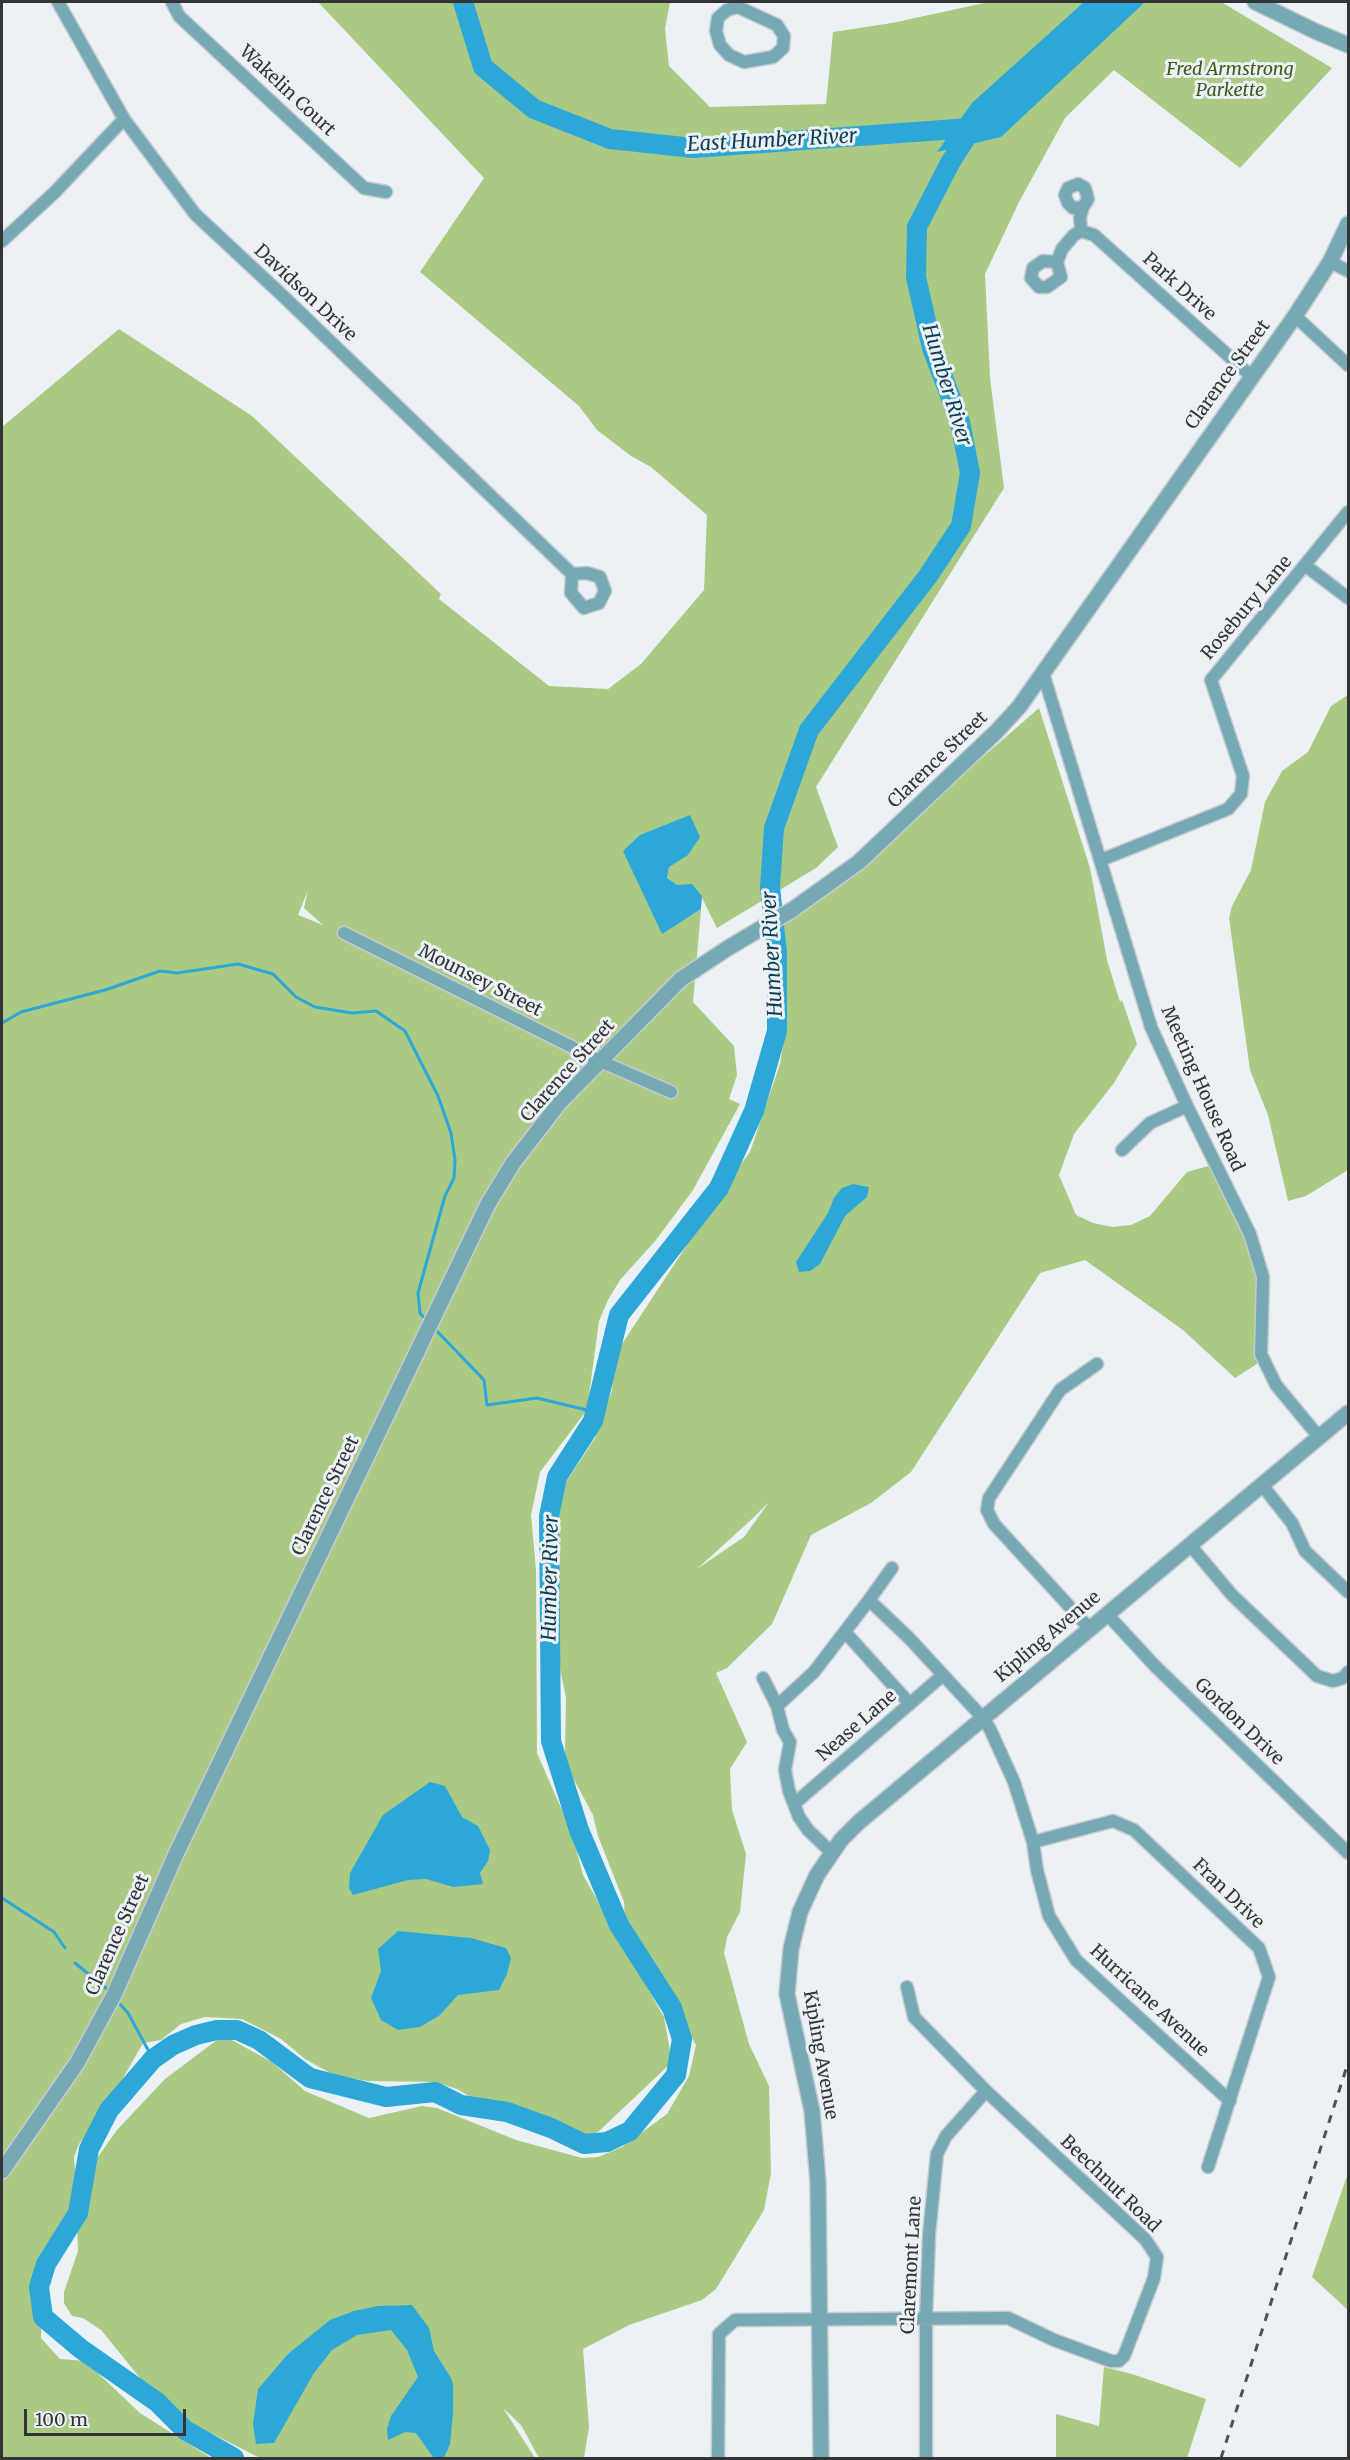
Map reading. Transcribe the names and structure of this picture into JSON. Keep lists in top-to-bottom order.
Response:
{
  "streets": {
    "street": [
      "Wakelin Court",
      "Park Drive",
      "Davidson Drive",
      "Clarence Street",
      "Rosebury Lane",
      "Mounsey Street",
      "Meeting House Road",
      "Kipling Avenue",
      "Gordon Drive",
      "Nease Lane",
      "Fran Drive",
      "Hurricane Avenue",
      "Beechnut Road",
      "Claremont Lane"
    ]
  },
  "crossings": [
    ["Park Drive", "Clarence Street"],
    ["Clarence Street", "Mounsey Street"],
    ["Clarence Street", "Meeting House Road"],
    ["Rosebury Lane", "Meeting House Road"],
    ["Meeting House Road", "Kipling Avenue"],
    ["Kipling Avenue", "Gordon Drive"],
    ["Kipling Avenue", "Hurricane Avenue"],
    ["Kipling Avenue", "Beechnut Road"],
    ["Nease Lane", "Hurricane Avenue"],
    ["Fran Drive", "Hurricane Avenue"],
    ["Beechnut Road", "Claremont Lane"]
  ],
  "water": ["East Humber River", "Humber River"],
  "parks": ["Fred Armstrong Parkette"],
  "scale_bar": "100 m"
}
